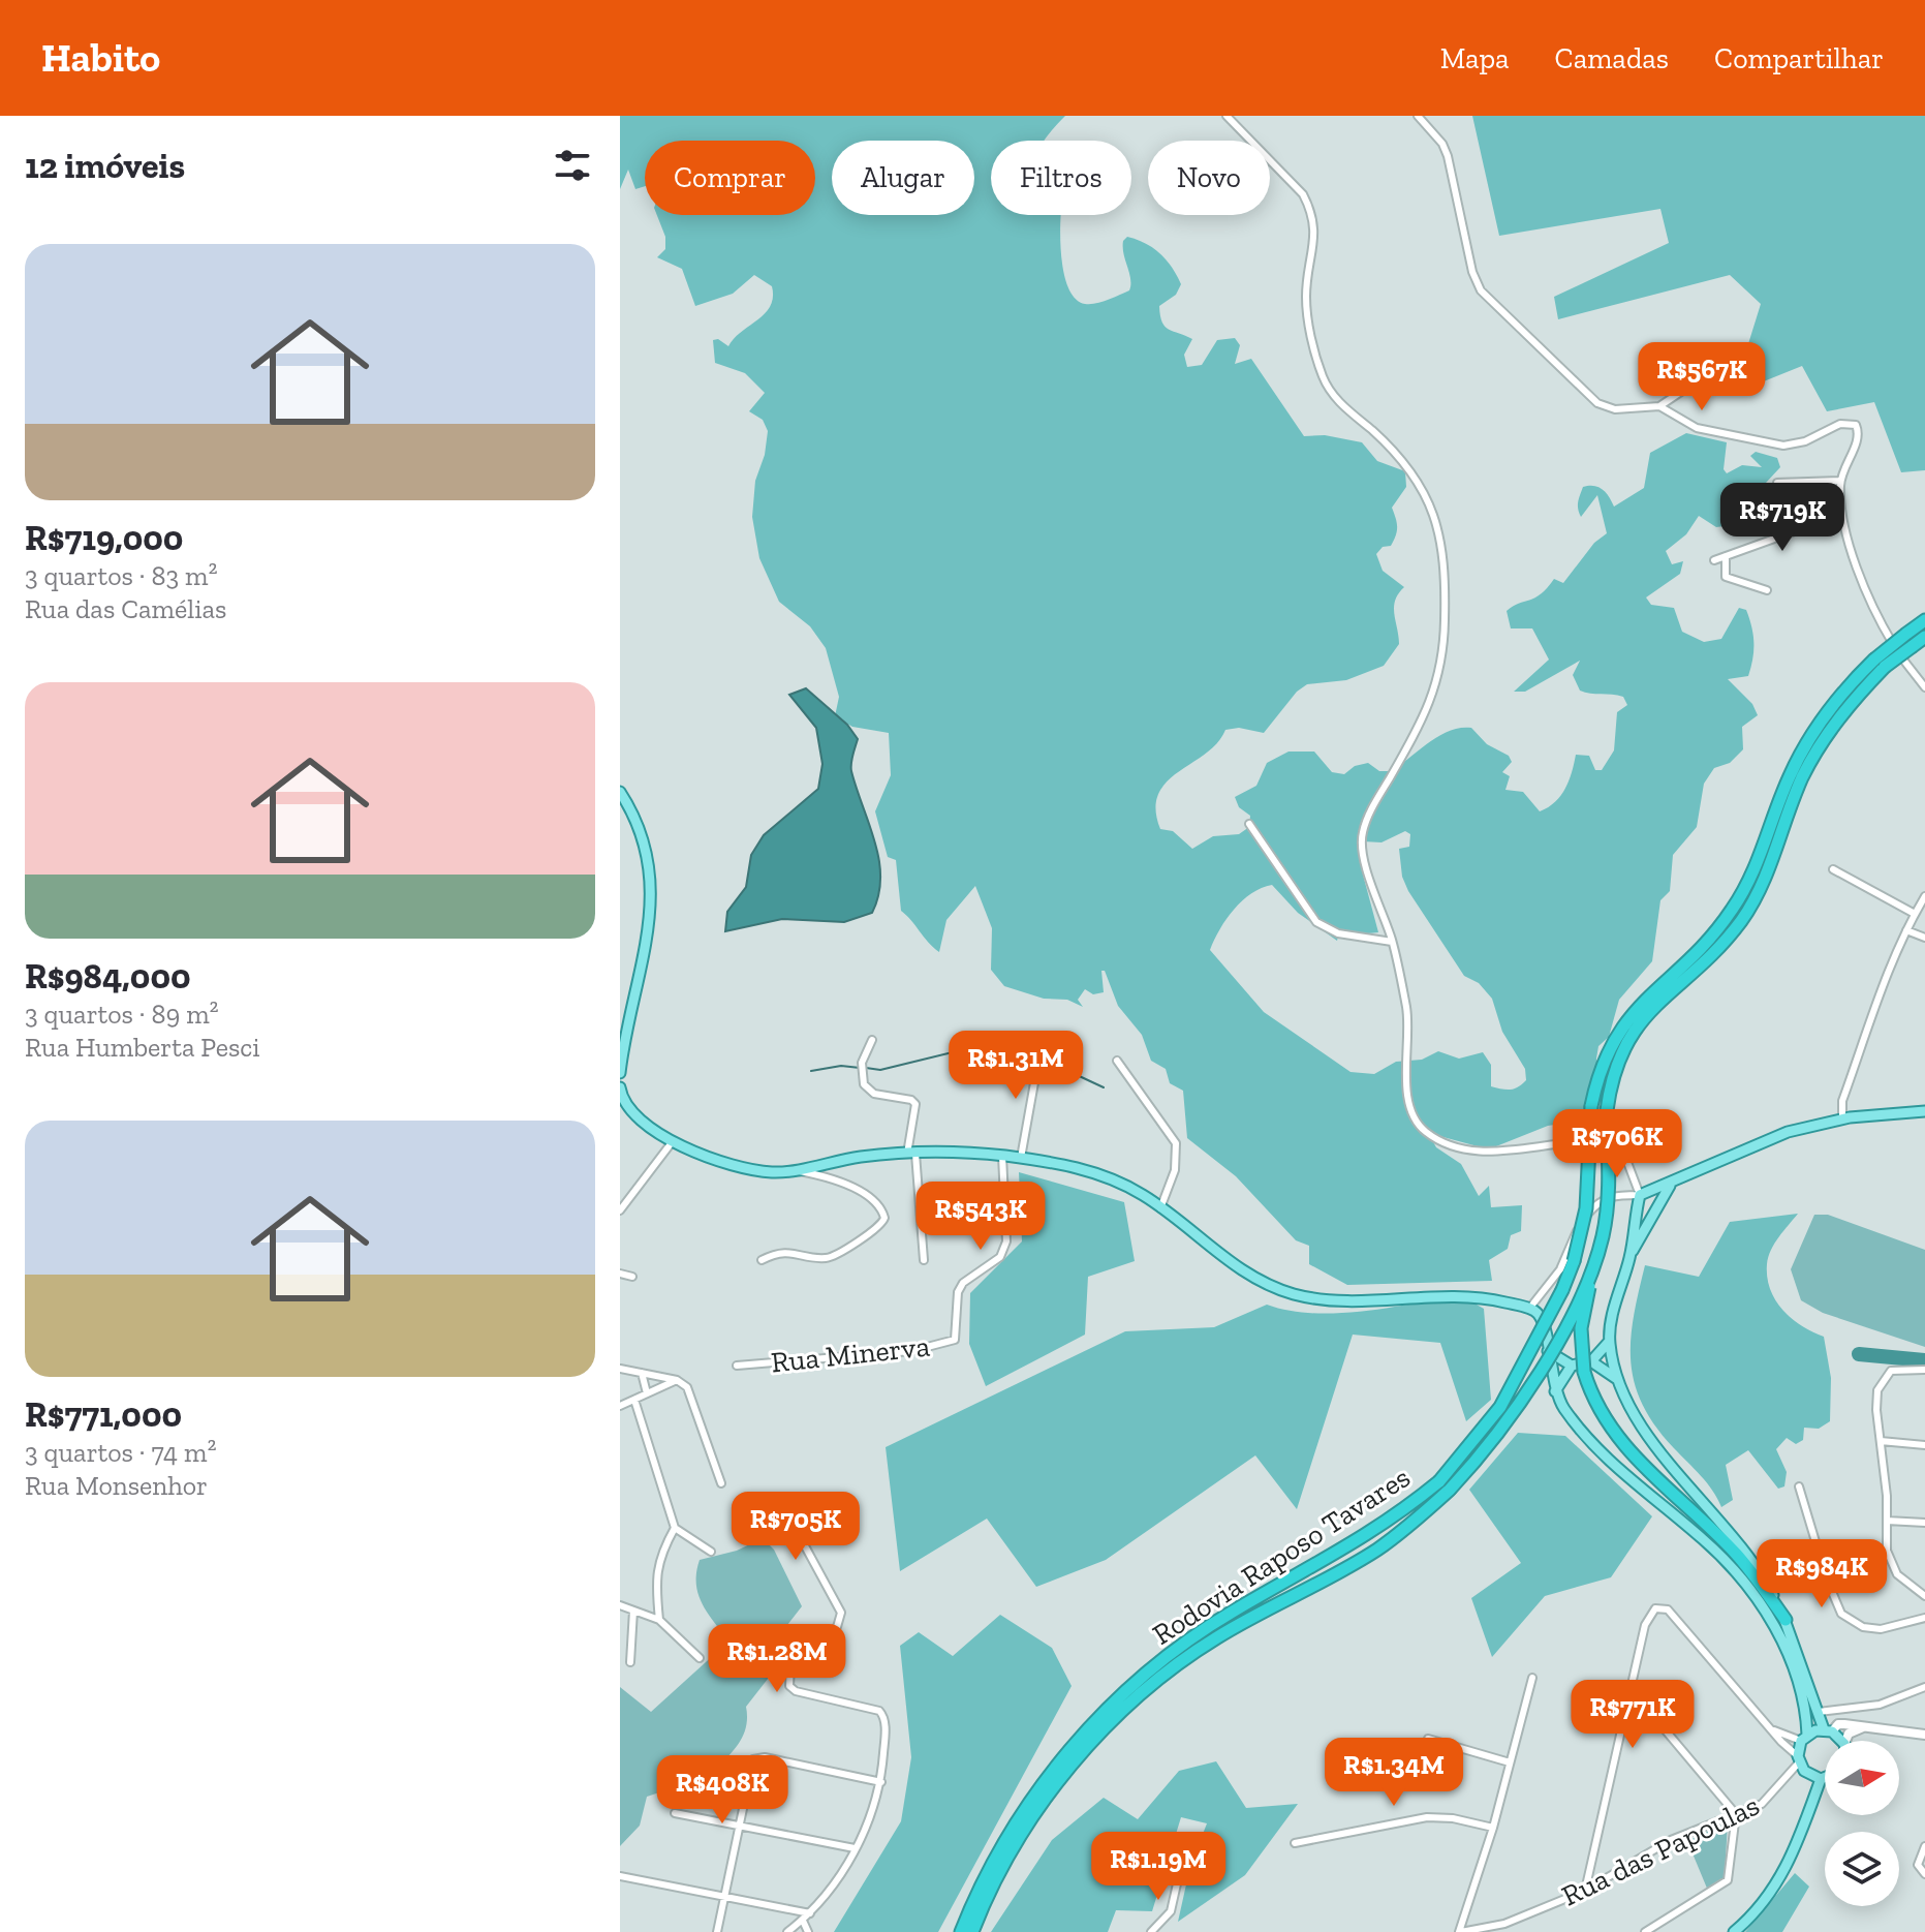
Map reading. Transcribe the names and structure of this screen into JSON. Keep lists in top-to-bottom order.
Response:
{
  "streets": {
    "highway": ["Rodovia Raposo Tavares"],
    "street": ["Rua Minerva", "Rua das Papoulas"]
  },
  "north": "right",
  "page": {
    "header": "Habito",
    "nav": ["Mapa", "Camadas", "Compartilhar"],
    "heading": "12 imóveis",
    "chip": [
      "Comprar",
      "Alugar",
      "Filtros",
      "Novo"
    ],
    "list": [
      {
        "name": "R$719,000",
        "note": "3 quartos · 83 m² · Rua das Camélias"
      },
      {
        "name": "R$984,000",
        "note": "3 quartos · 89 m² · Rua Humberta Pesci"
      },
      {
        "name": "R$771,000",
        "note": "3 quartos · 74 m² · Rua Monsenhor"
      }
    ],
    "price": [
      "R$567K",
      "R$719K",
      "R$1.31M",
      "R$706K",
      "R$543K",
      "R$705K",
      "R$984K",
      "R$1.28M",
      "R$771K",
      "R$1.34M",
      "R$408K",
      "R$1.19M"
    ]
  }
}
